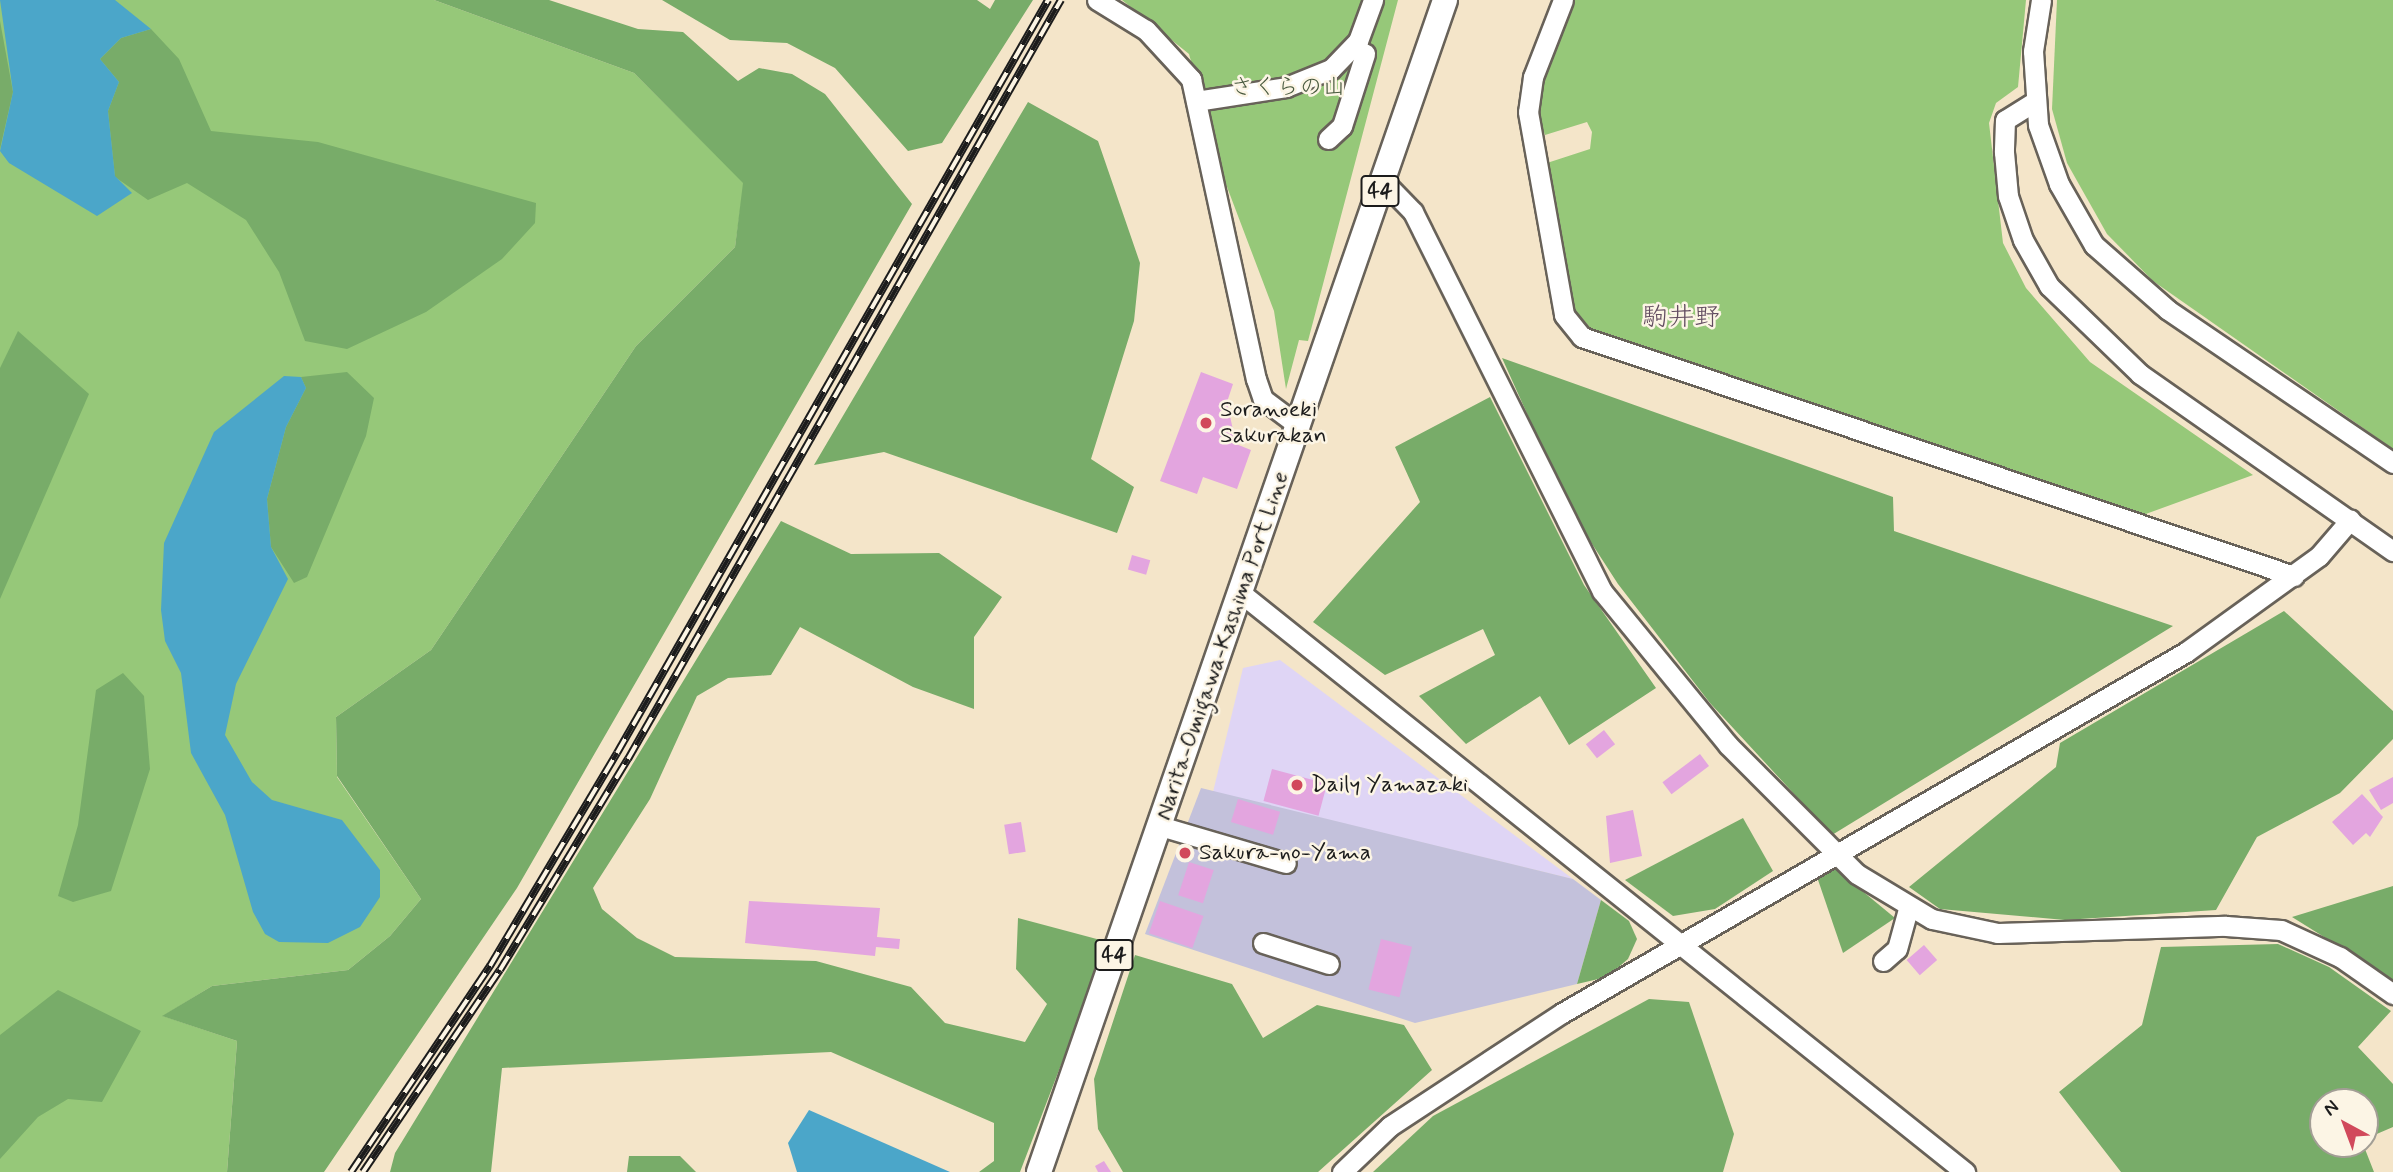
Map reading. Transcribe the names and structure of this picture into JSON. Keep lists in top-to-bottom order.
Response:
{
  "streets": {
    "main road": ["44", "Narita-Omigawa-Kashima Port Line"]
  },
  "districts": ["駒井野"],
  "parks": ["さくらの山"],
  "places": ["Soranoeki Sakurakan", "Daily Yamazaki", "Sakura-no-Yama"],
  "north": "top left"
}
